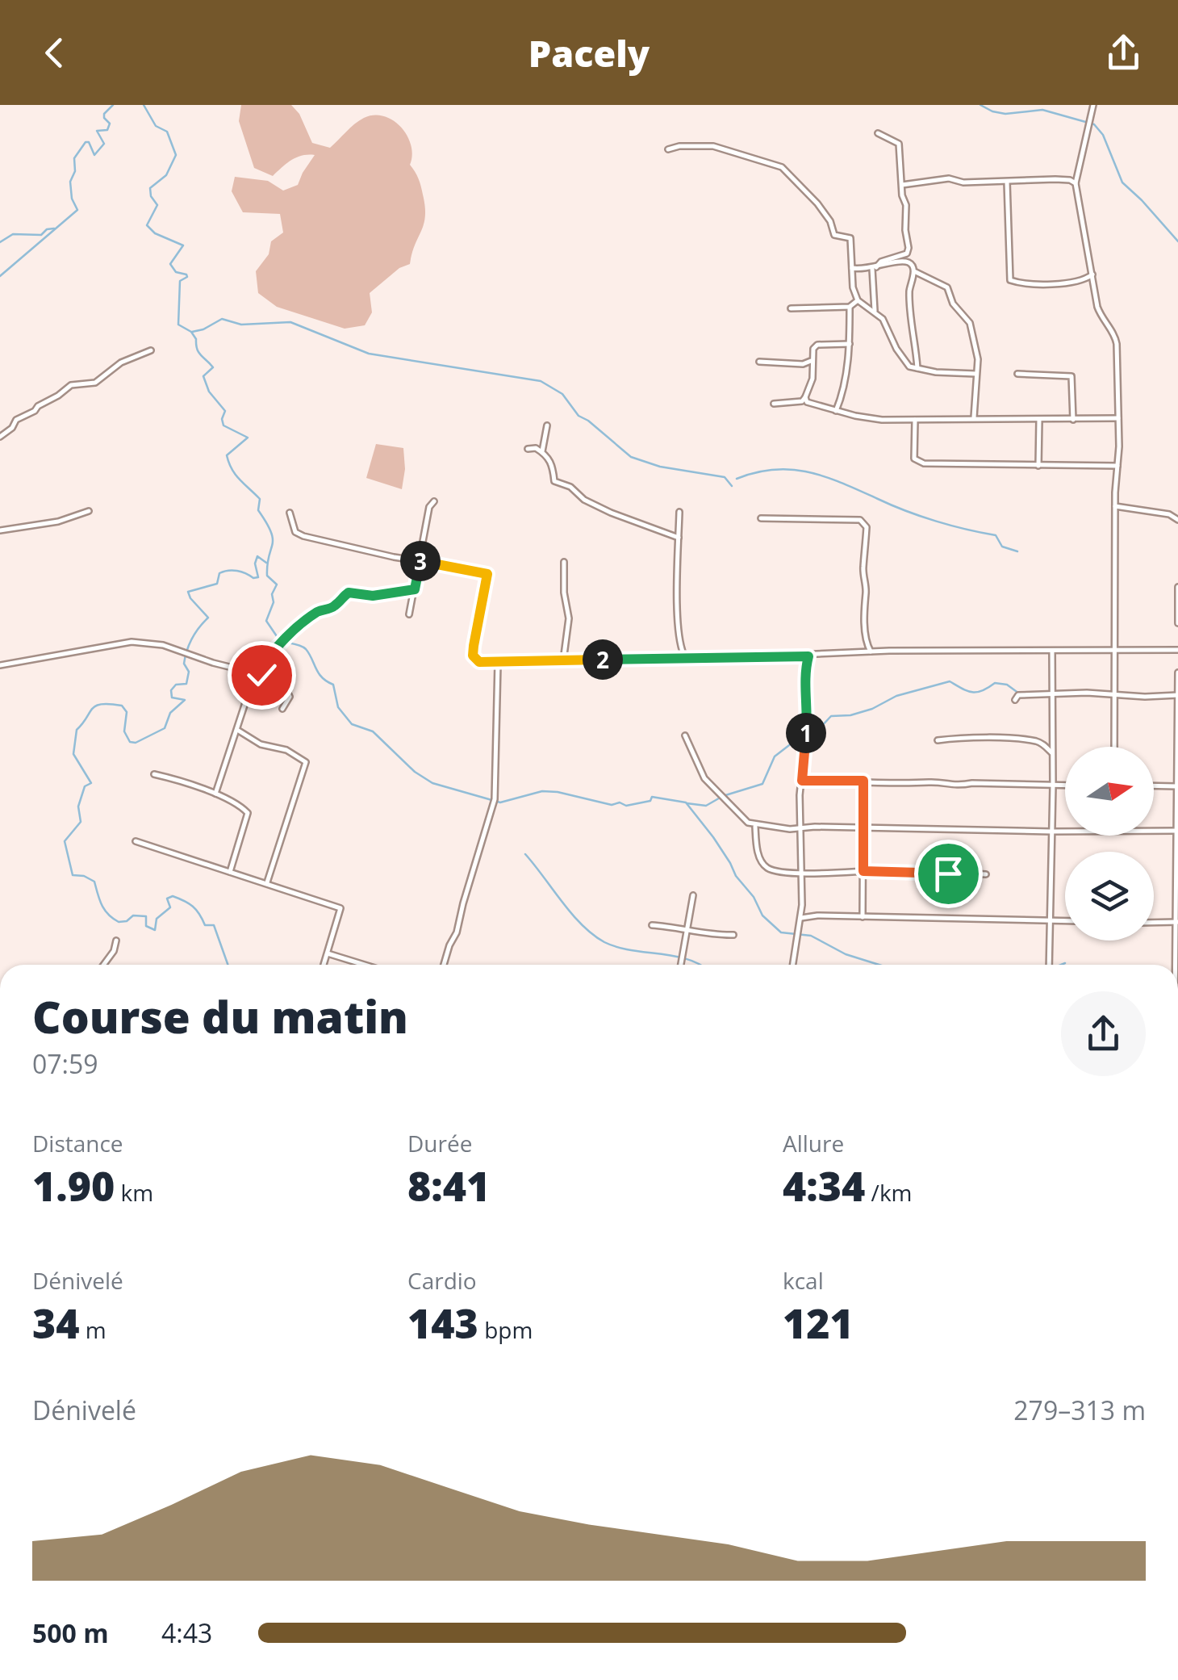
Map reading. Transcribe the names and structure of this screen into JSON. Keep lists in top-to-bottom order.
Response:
{
  "north": "right",
  "page": {
    "header": "Pacely",
    "pins": ["3", "2", "1"],
    "heading": ["Course du matin", "07:59"],
    "stats": [
      ["Distance", "1.90 km"],
      ["Durée", "8:41"],
      ["Allure", "4:34 /km"],
      ["Dénivelé", "34 m"],
      ["Cardio", "143 bpm"],
      ["kcal", "121"]
    ],
    "chart": ["Dénivelé", "279–313 m"],
    "list": [
      {
        "name": "500 m",
        "note": "4:43"
      }
    ]
  }
}
